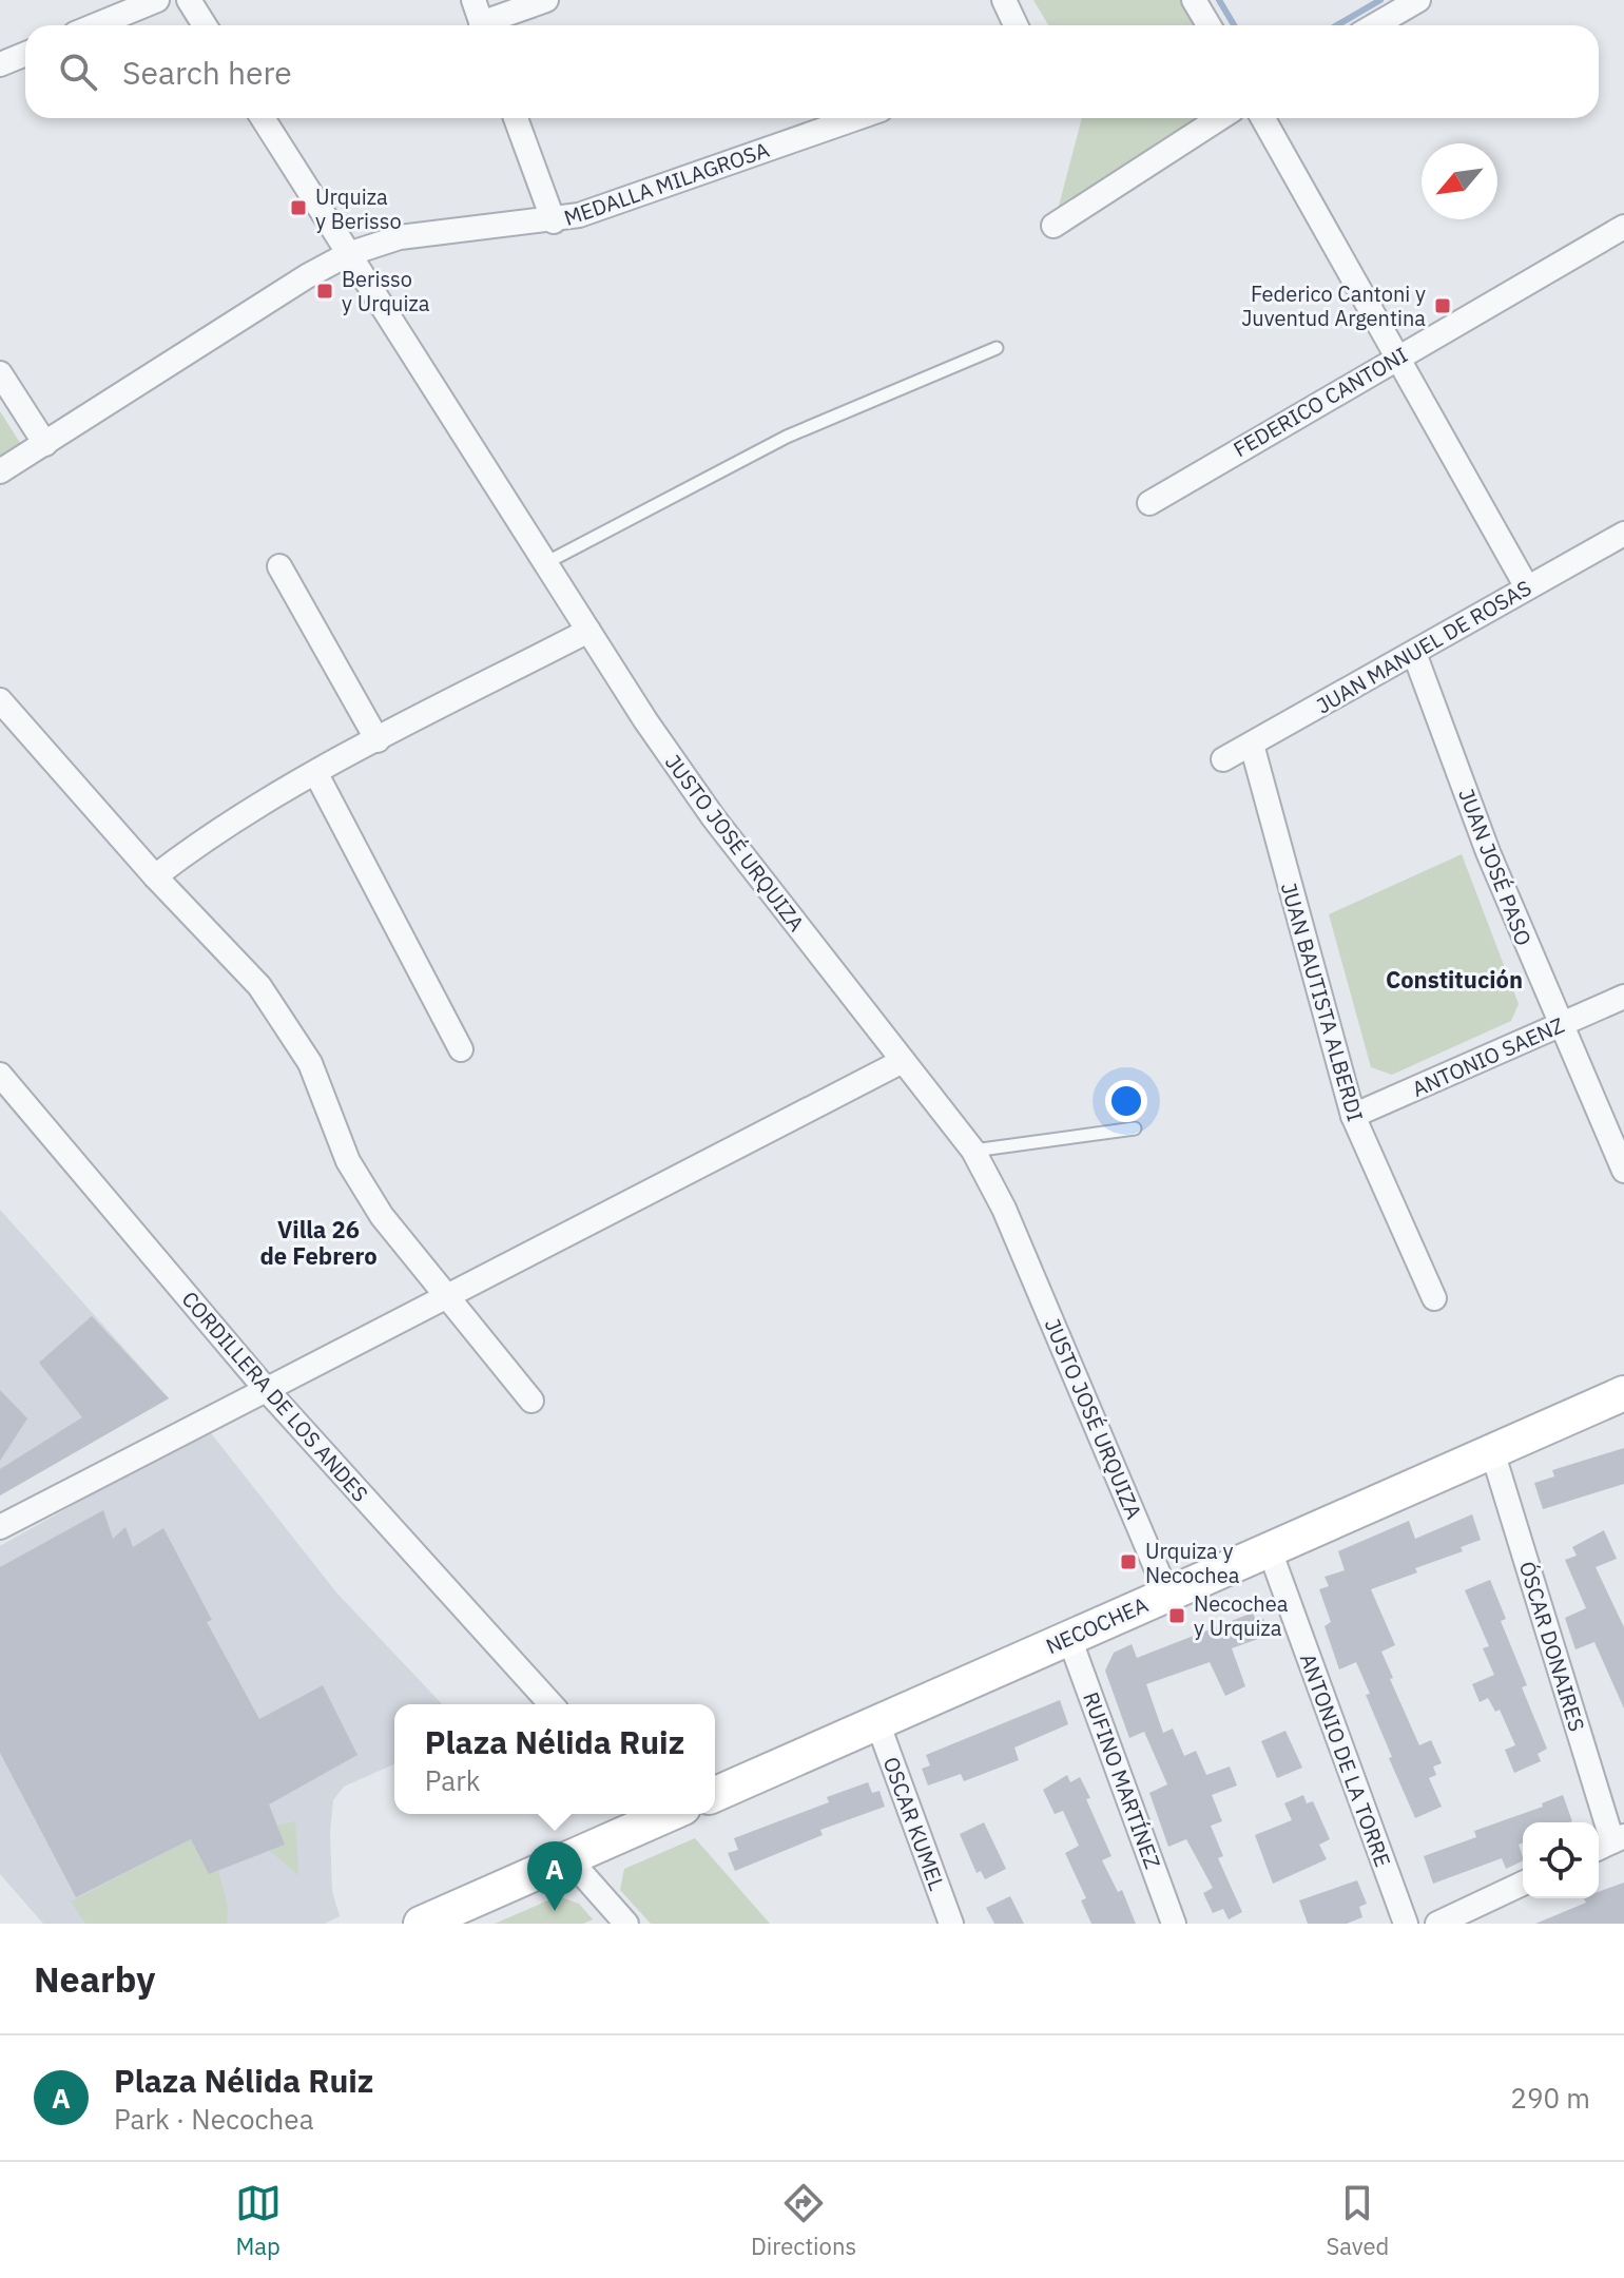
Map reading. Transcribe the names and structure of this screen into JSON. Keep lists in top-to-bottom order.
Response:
{
  "streets": {
    "main road": ["NECOCHEA"],
    "street": [
      "MEDALLA MILAGROSA",
      "FEDERICO CANTONI",
      "JUAN MANUEL DE ROSAS",
      "JUSTO JOSÉ URQUIZA",
      "JUAN JOSÉ PASO",
      "JUAN BAUTISTA ALBERDI",
      "ANTONIO SAENZ",
      "CORDILLERA DE LOS ANDES",
      "ÓSCAR DONAIRES",
      "ANTONIO DE LA TORRE",
      "RUFINO MARTÍNEZ",
      "OSCAR KUMEL"
    ]
  },
  "crossings": [
    ["MEDALLA MILAGROSA", "JUSTO JOSÉ URQUIZA"],
    ["JUAN MANUEL DE ROSAS", "JUAN JOSÉ PASO"],
    ["JUAN MANUEL DE ROSAS", "JUAN BAUTISTA ALBERDI"],
    ["JUSTO JOSÉ URQUIZA", "NECOCHEA"],
    ["JUAN JOSÉ PASO", "ANTONIO SAENZ"],
    ["JUAN BAUTISTA ALBERDI", "ANTONIO SAENZ"],
    ["NECOCHEA", "ÓSCAR DONAIRES"],
    ["NECOCHEA", "ANTONIO DE LA TORRE"],
    ["NECOCHEA", "RUFINO MARTÍNEZ"],
    ["NECOCHEA", "OSCAR KUMEL"]
  ],
  "districts": ["Constitución", "Villa 26 de Febrero"],
  "places": {
    "transit": [
      "Urquiza y Berisso",
      "Berisso y Urquiza",
      "Federico Cantoni y Juventud Argentina",
      "Urquiza y Necochea",
      "Necochea y Urquiza"
    ]
  },
  "north": "bottom left",
  "page": {
    "search": "Search here",
    "popup": ["Plaza Nélida Ruiz", "Park"],
    "pins": "A",
    "heading": "Nearby",
    "list": [
      {
        "mark": "A",
        "name": "Plaza Nélida Ruiz",
        "note": "Park · Necochea",
        "value": "290 m"
      }
    ],
    "nav": ["Map", "Directions", "Saved"]
  }
}
